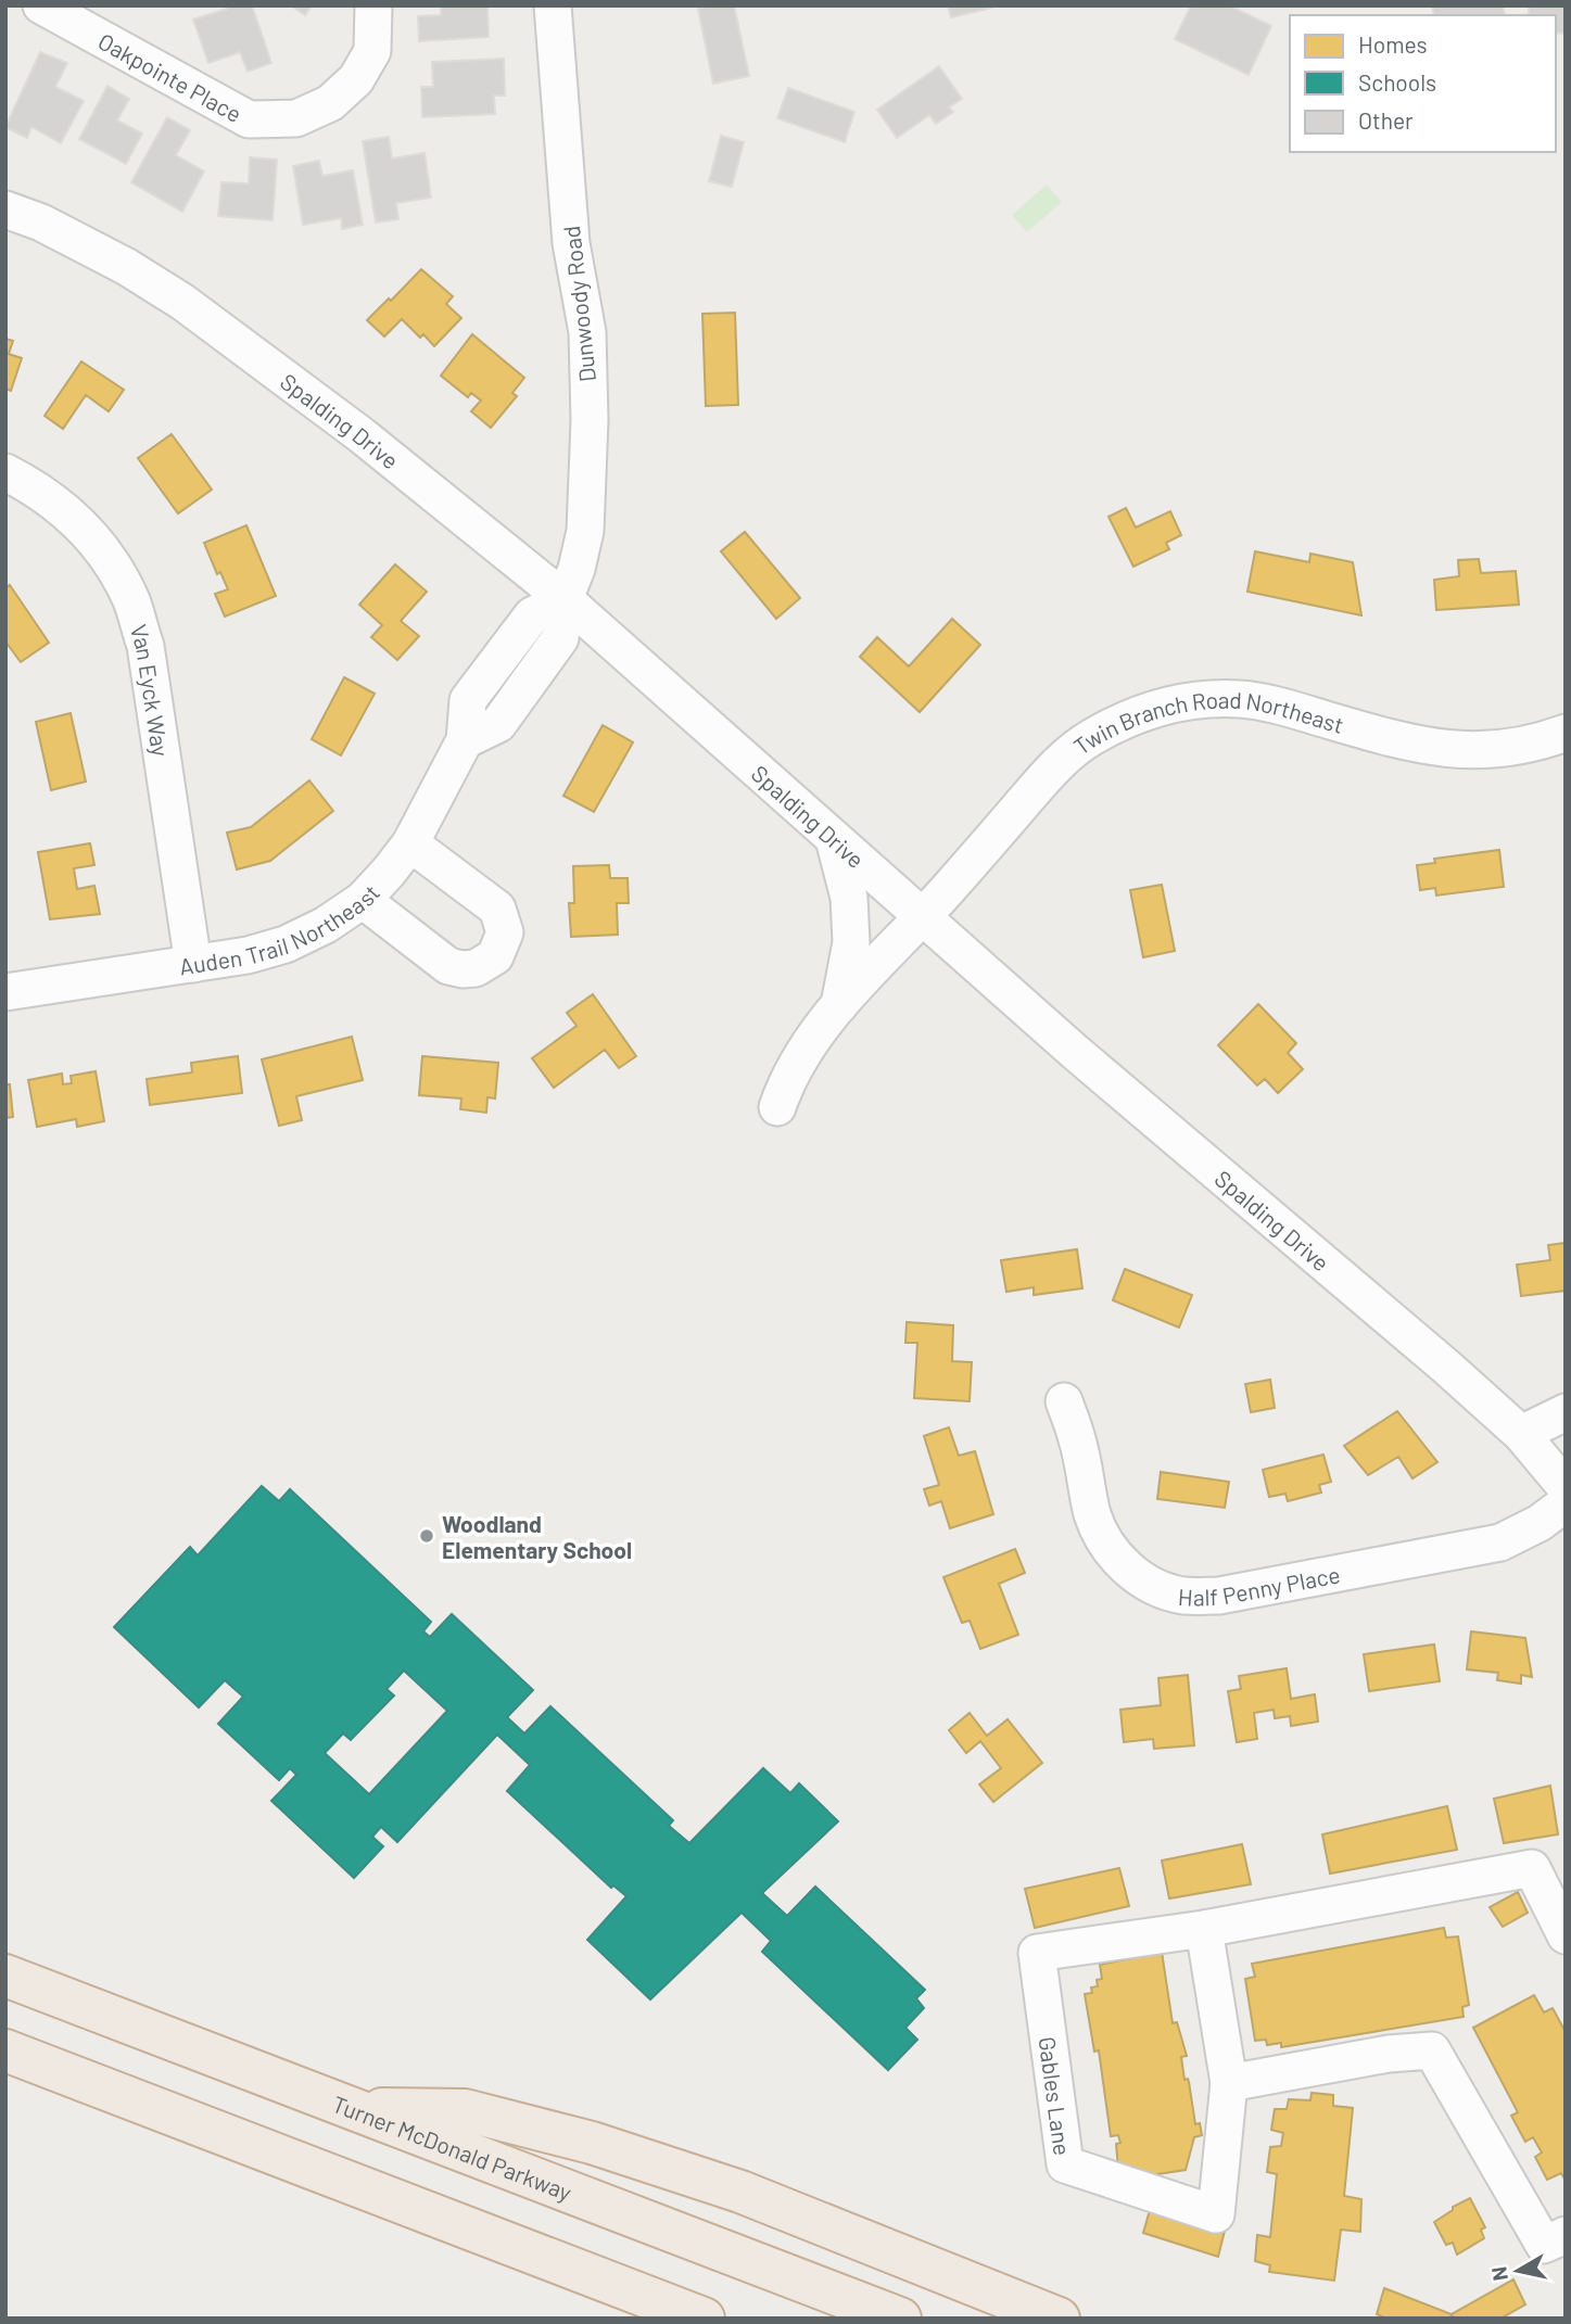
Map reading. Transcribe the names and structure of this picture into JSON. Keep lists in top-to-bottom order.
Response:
{
  "streets": {
    "highway": ["Turner McDonald Parkway"],
    "street": [
      "Oakpointe Place",
      "Dunwoody Road",
      "Spalding Drive",
      "Van Eyck Way",
      "Twin Branch Road Northeast",
      "Auden Trail Northeast",
      "Half Penny Place",
      "Gables Lane"
    ]
  },
  "crossings": [
    ["Dunwoody Road", "Spalding Drive"],
    ["Dunwoody Road", "Auden Trail Northeast"],
    ["Spalding Drive", "Twin Branch Road Northeast"],
    ["Spalding Drive", "Auden Trail Northeast"],
    ["Van Eyck Way", "Auden Trail Northeast"]
  ],
  "places": ["Woodland Elementary School"],
  "legend": ["Homes", "Schools", "Other"],
  "north": "left"
}
